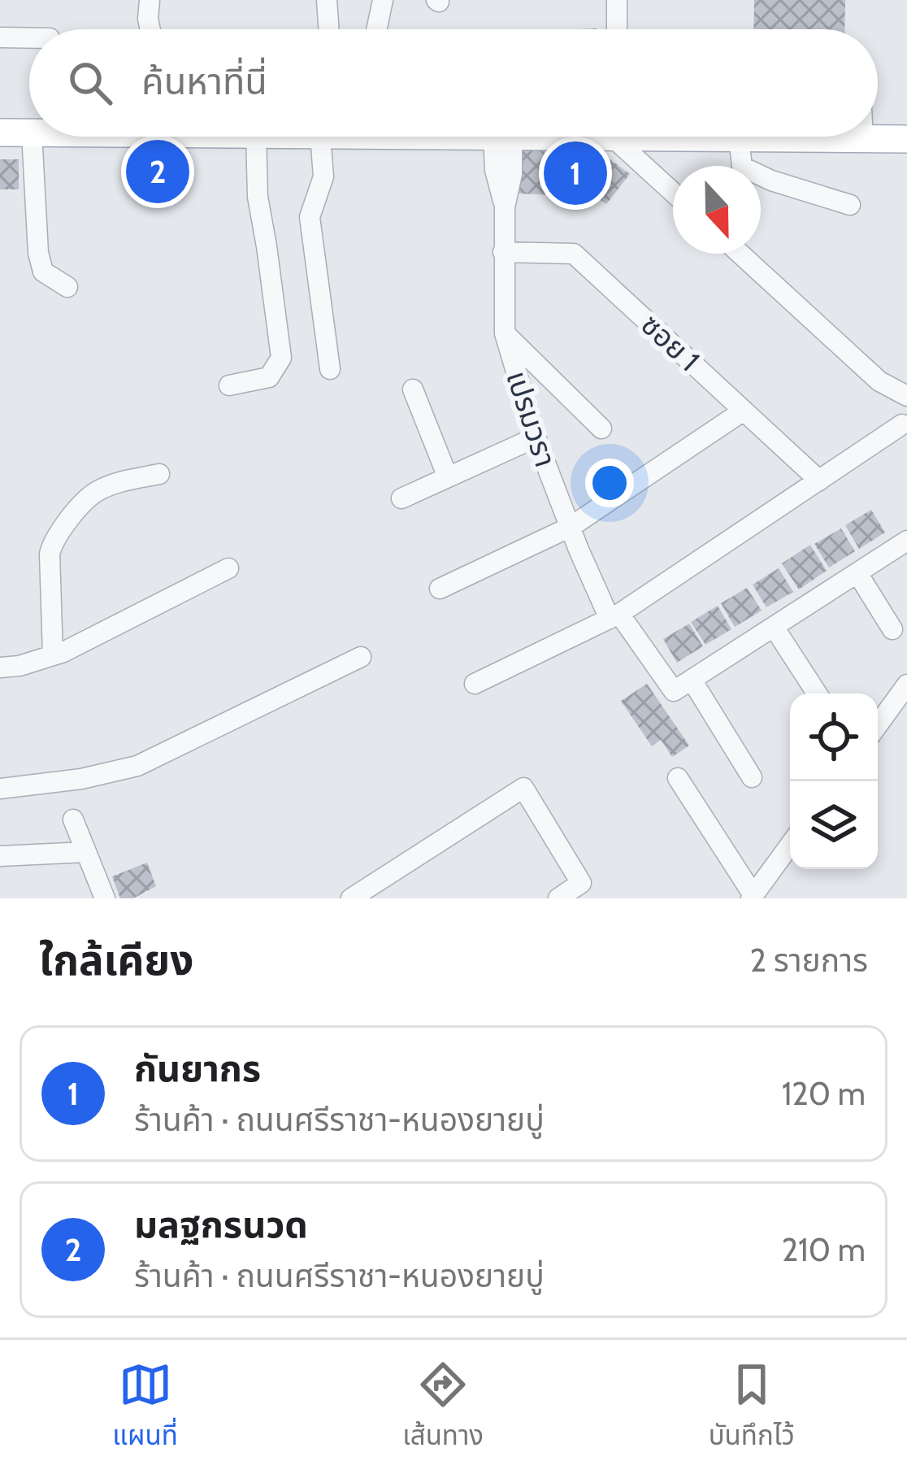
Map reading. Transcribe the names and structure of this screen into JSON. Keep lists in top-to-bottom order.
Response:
{
  "streets": {
    "street": ["ซอย 1", "เปรมวรา"]
  },
  "crossings": [
    ["ซอย 1", "เปรมวรา"]
  ],
  "north": "bottom",
  "page": {
    "search": "ค้นหาที่นี่",
    "pins": ["2", "1"],
    "heading": ["ใกล้เคียง", "2 รายการ"],
    "list": [
      {
        "mark": "1",
        "name": "กันยากร",
        "note": "ร้านค้า · ถนนศรีราชา-หนองยายบู่",
        "value": "120 m"
      },
      {
        "mark": "2",
        "name": "มลฐกรนวด",
        "note": "ร้านค้า · ถนนศรีราชา-หนองยายบู่",
        "value": "210 m"
      }
    ],
    "nav": ["แผนที่", "เส้นทาง", "บันทึกไว้"]
  }
}
